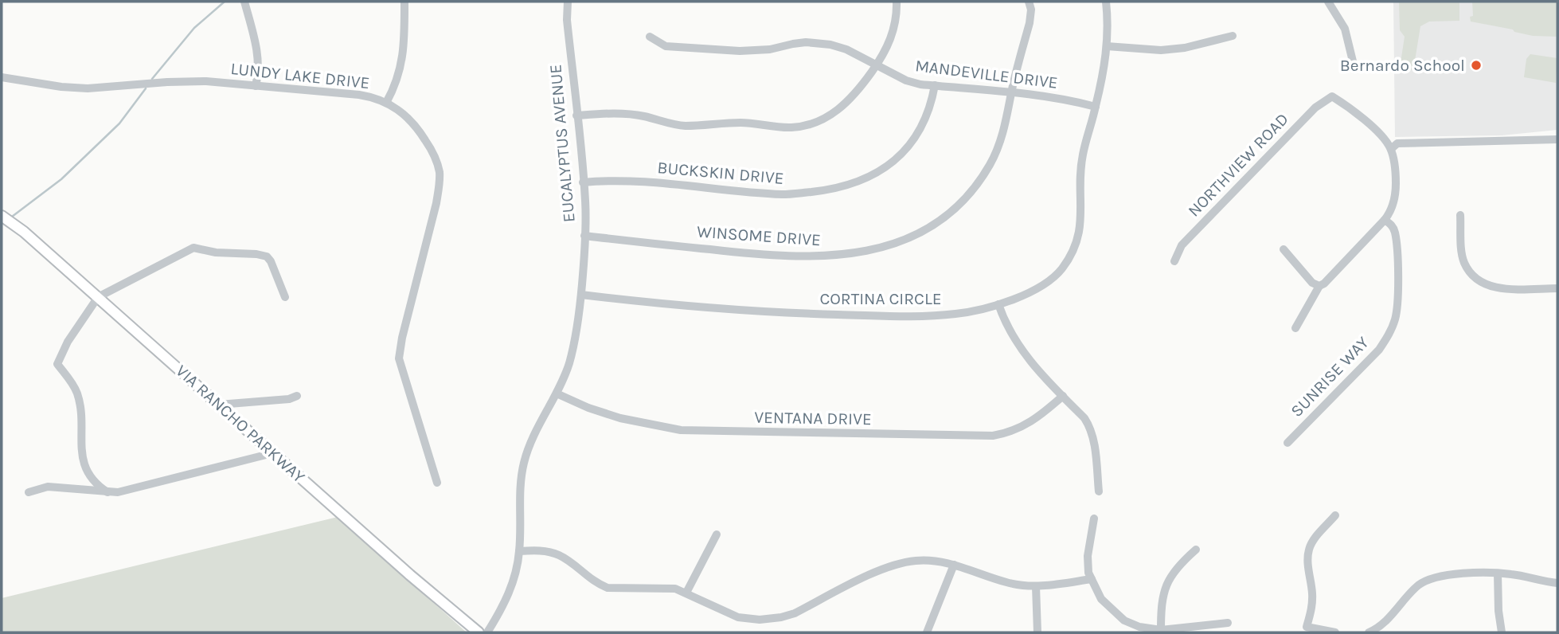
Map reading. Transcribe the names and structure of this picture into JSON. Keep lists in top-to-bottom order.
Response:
{
  "streets": {
    "main road": ["VIA RANCHO PARKWAY"],
    "street": [
      "MANDEVILLE DRIVE",
      "LUNDY LAKE DRIVE",
      "EUCALYPTUS AVENUE",
      "NORTHVIEW ROAD",
      "BUCKSKIN DRIVE",
      "WINSOME DRIVE",
      "CORTINA CIRCLE",
      "SUNRISE WAY",
      "VENTANA DRIVE"
    ]
  },
  "crossings": [
    ["MANDEVILLE DRIVE", "BUCKSKIN DRIVE"],
    ["MANDEVILLE DRIVE", "WINSOME DRIVE"],
    ["MANDEVILLE DRIVE", "CORTINA CIRCLE"],
    ["EUCALYPTUS AVENUE", "BUCKSKIN DRIVE"],
    ["EUCALYPTUS AVENUE", "WINSOME DRIVE"],
    ["EUCALYPTUS AVENUE", "CORTINA CIRCLE"],
    ["EUCALYPTUS AVENUE", "VENTANA DRIVE"]
  ],
  "places": ["Bernardo School"]
}
